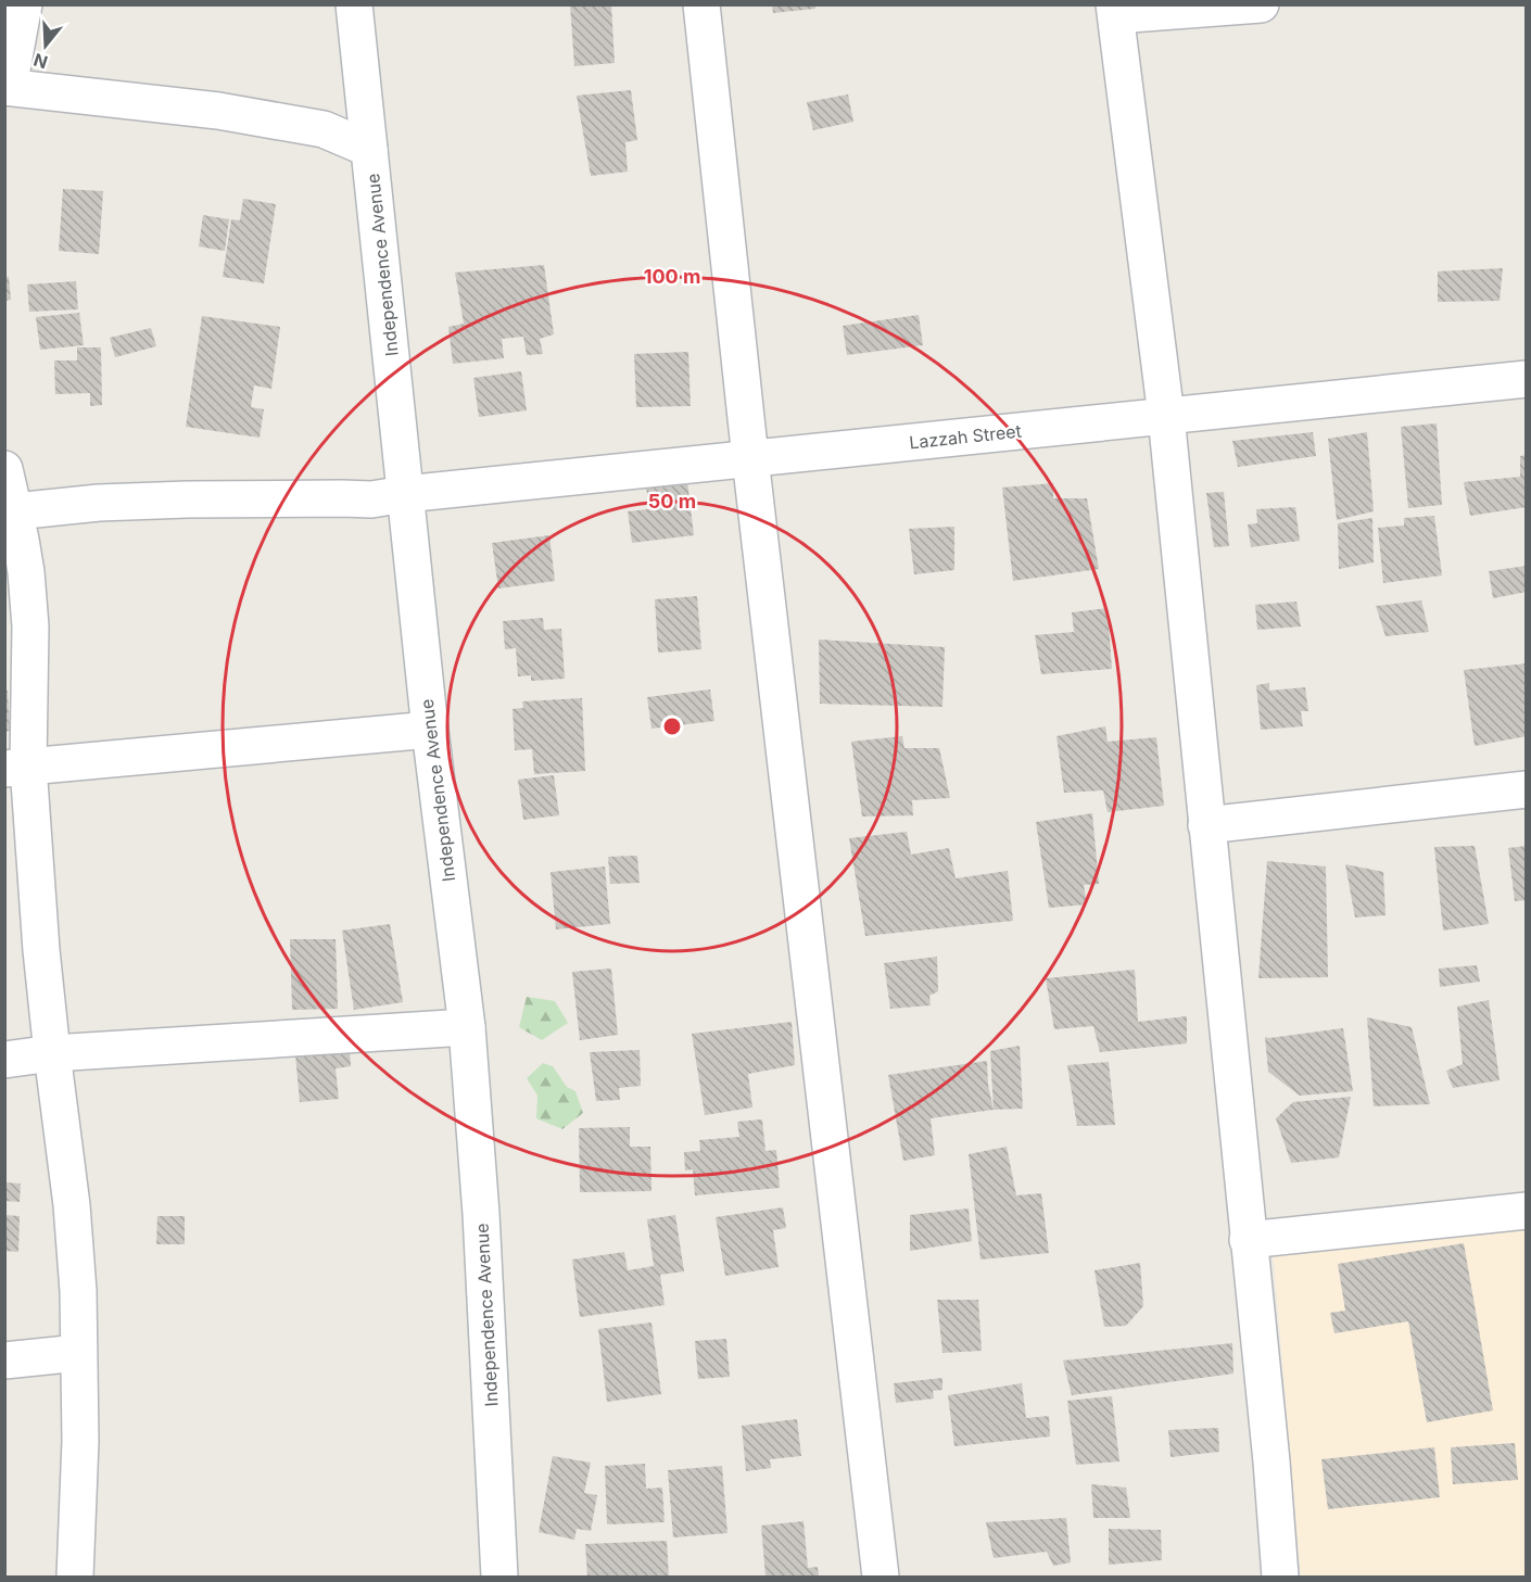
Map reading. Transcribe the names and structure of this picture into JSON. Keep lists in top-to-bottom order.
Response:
{
  "streets": {
    "street": ["Independence Avenue", "Lazzah Street"]
  },
  "crossings": [
    ["Independence Avenue", "Lazzah Street"]
  ],
  "north": "bottom",
  "rings": ["100 m", "50 m"]
}
